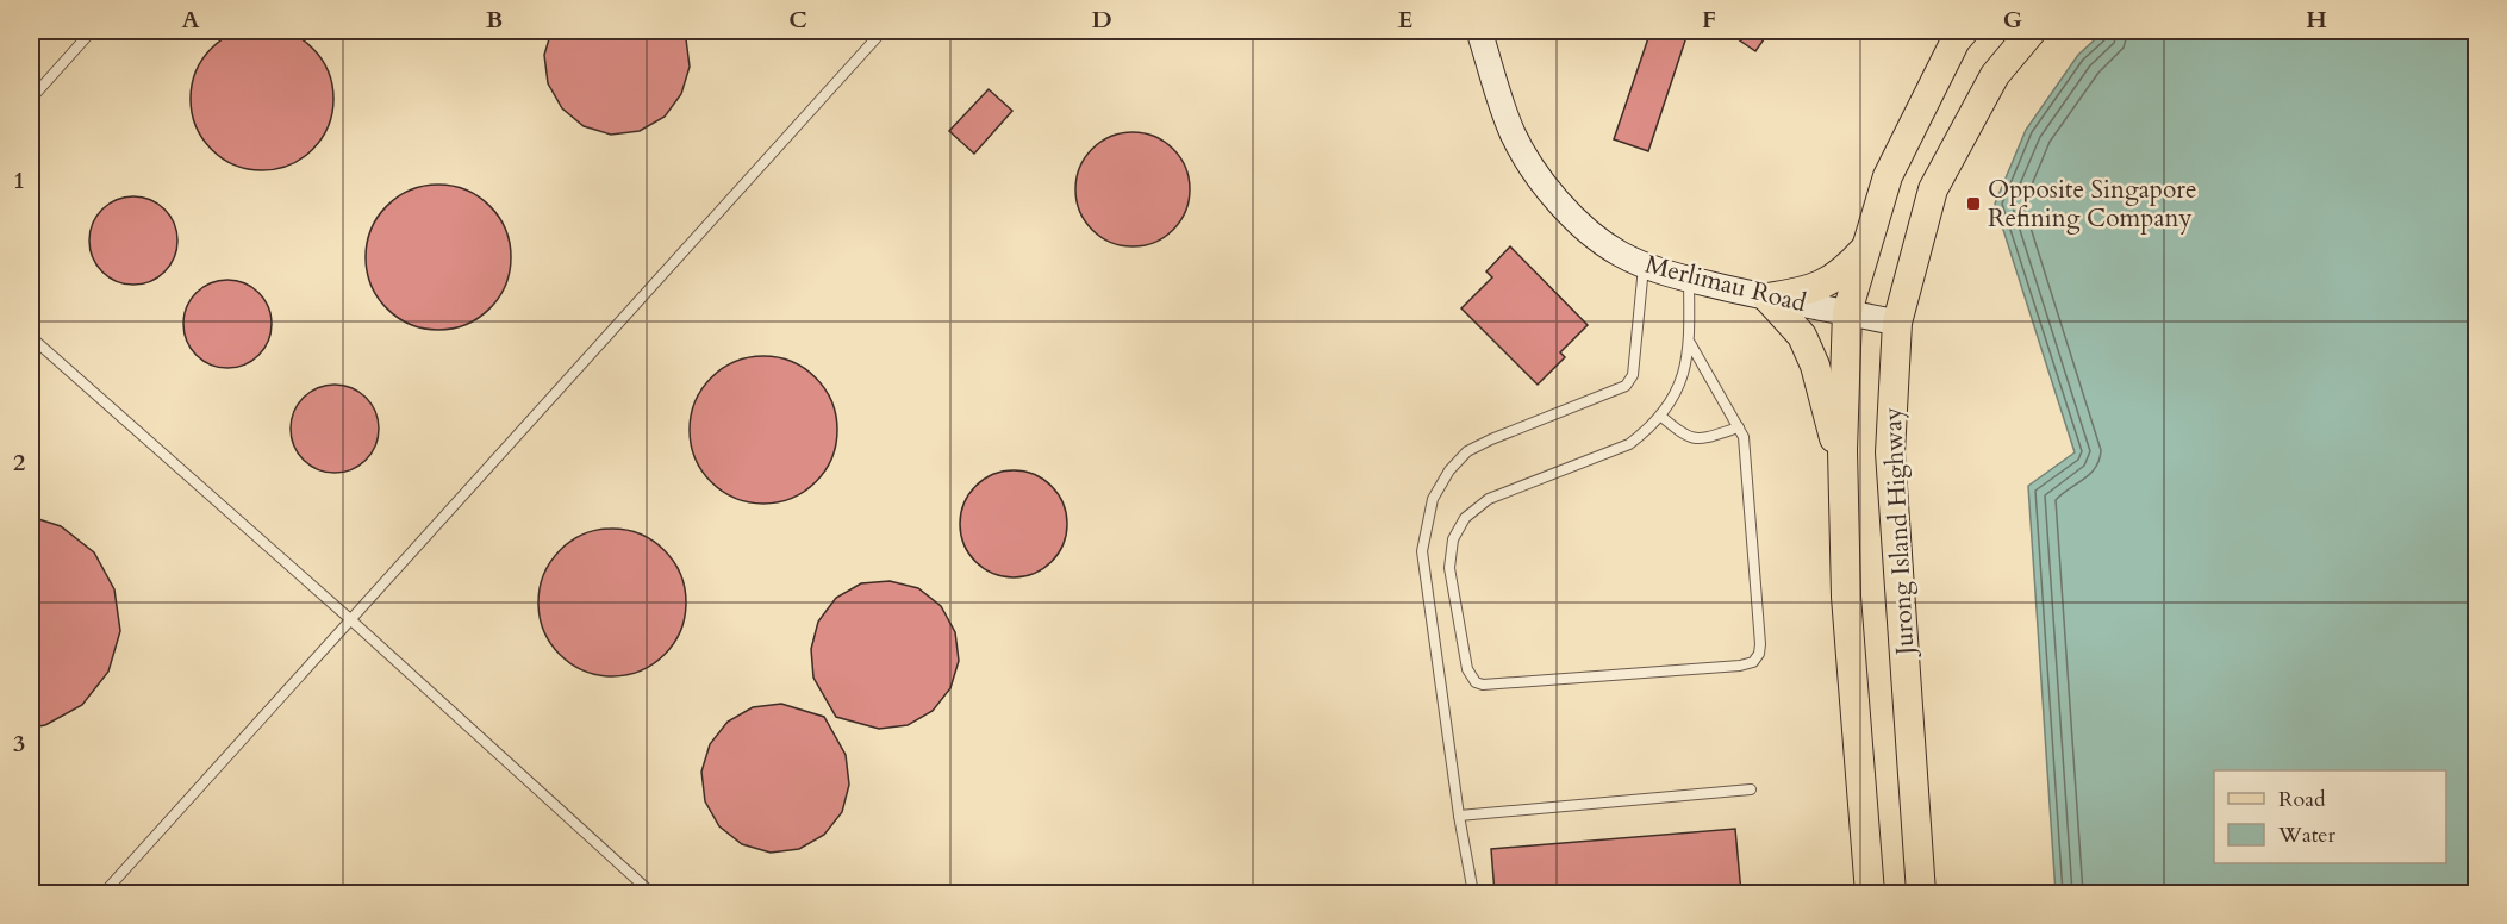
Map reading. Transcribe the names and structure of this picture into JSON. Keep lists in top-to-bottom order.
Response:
{
  "streets": {
    "main road": ["Jurong Island Highway"],
    "street": ["Merlimau Road"]
  },
  "crossings": [
    ["Merlimau Road", "Jurong Island Highway"]
  ],
  "places": {
    "transit": ["Opposite Singapore Refining Company"]
  },
  "legend": ["Road", "Water"],
  "grid": {
    "columns": [
      "A",
      "B",
      "C",
      "D",
      "E",
      "F",
      "G",
      "H"
    ],
    "rows": ["1", "2", "3"]
  }
}
